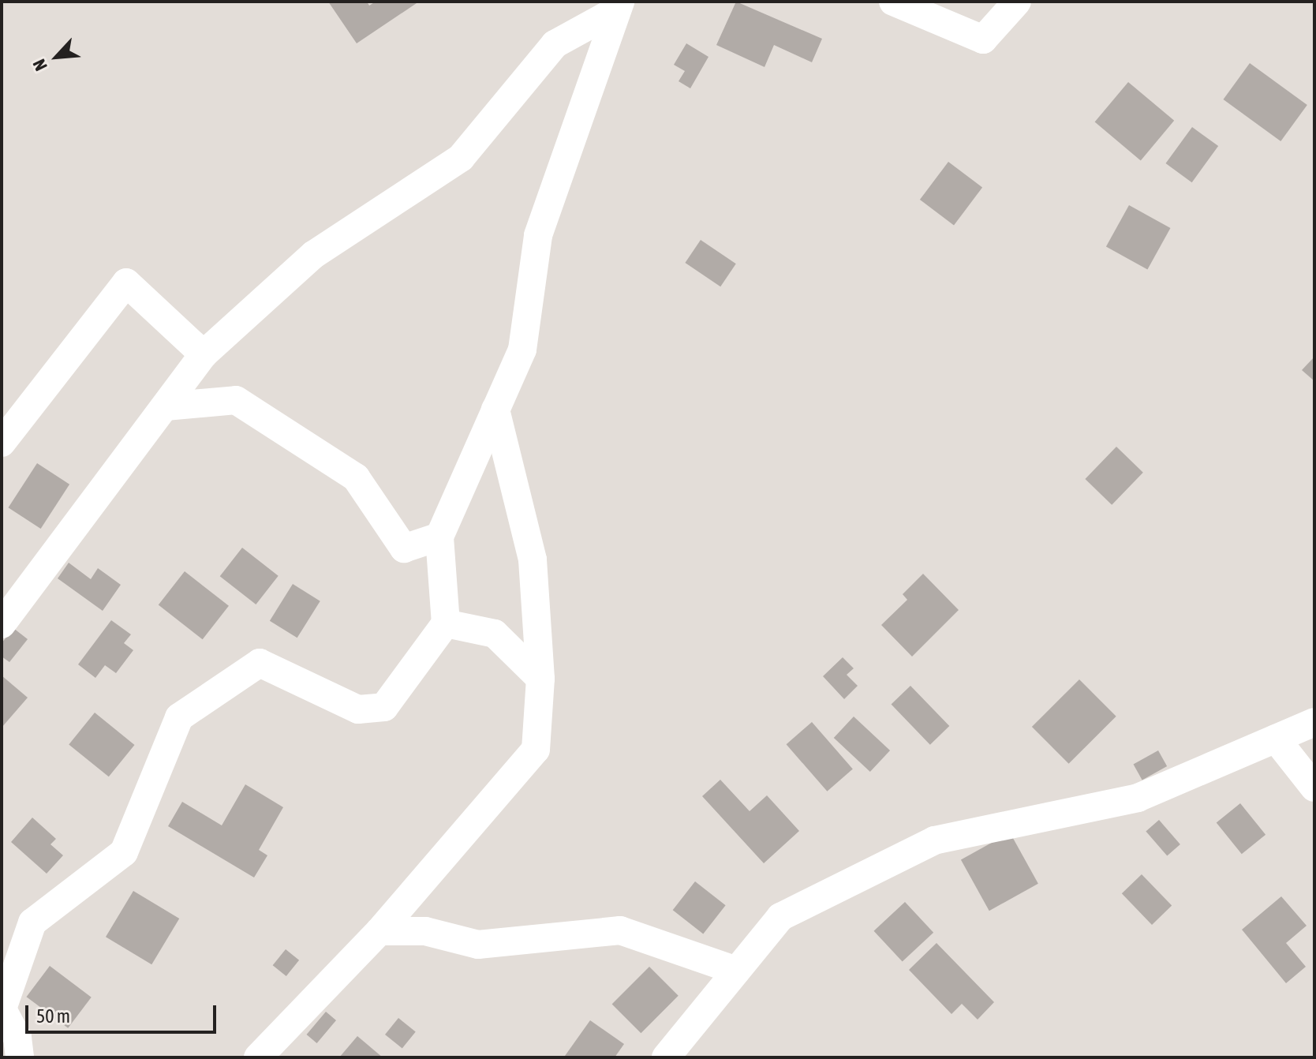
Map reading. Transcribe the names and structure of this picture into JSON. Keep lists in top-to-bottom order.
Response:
{
  "scale_bar": "50 m",
  "north": "bottom left"
}
